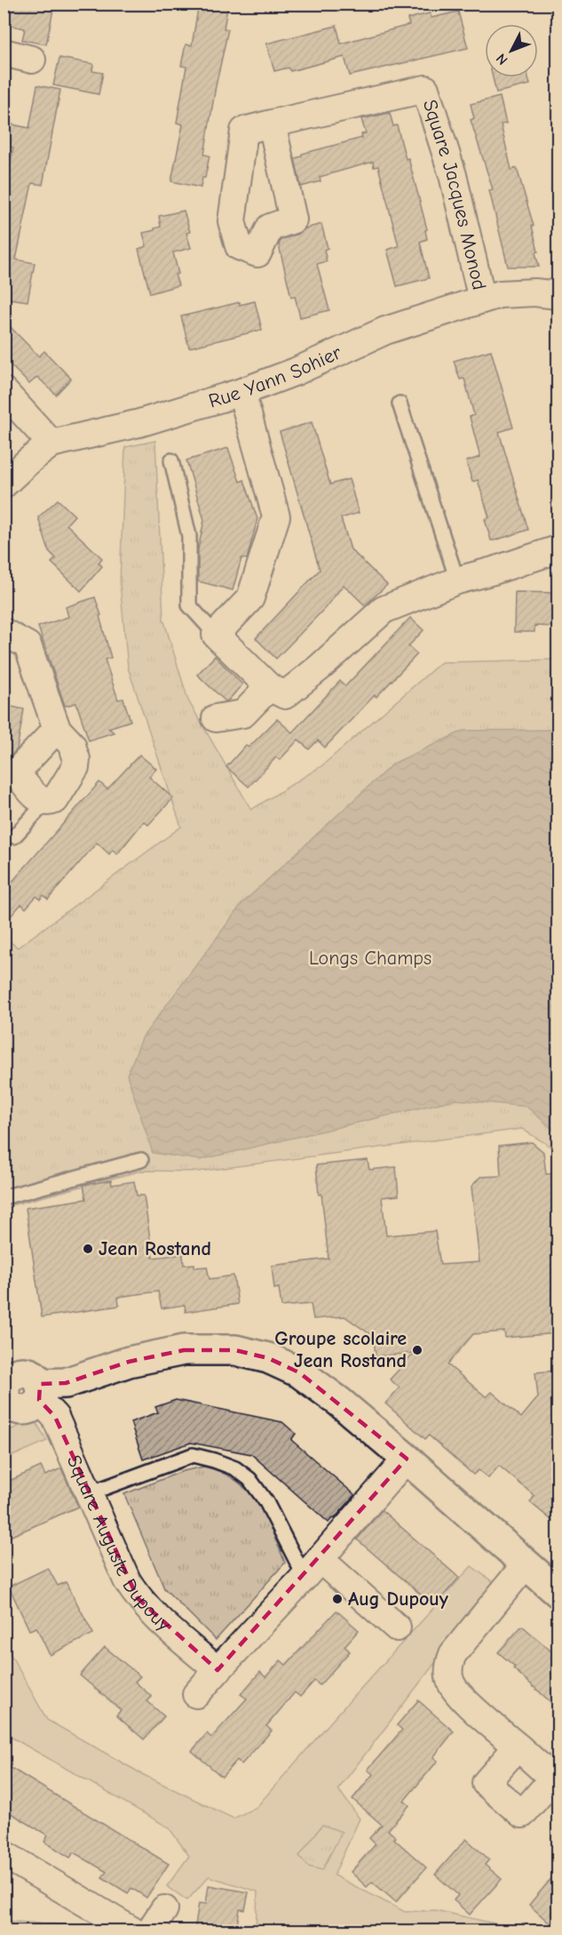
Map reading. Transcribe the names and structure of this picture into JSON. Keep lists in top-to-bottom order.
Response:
{
  "streets": {
    "street": ["Square Jacques Monod", "Rue Yann Sohier", "Square Auguste Dupouy"]
  },
  "crossings": [
    ["Square Jacques Monod", "Rue Yann Sohier"]
  ],
  "parks": ["Longs Champs"],
  "places": ["Jean Rostand", "Groupe scolaire Jean Rostand", "Aug Dupouy"],
  "north": "bottom left"
}
